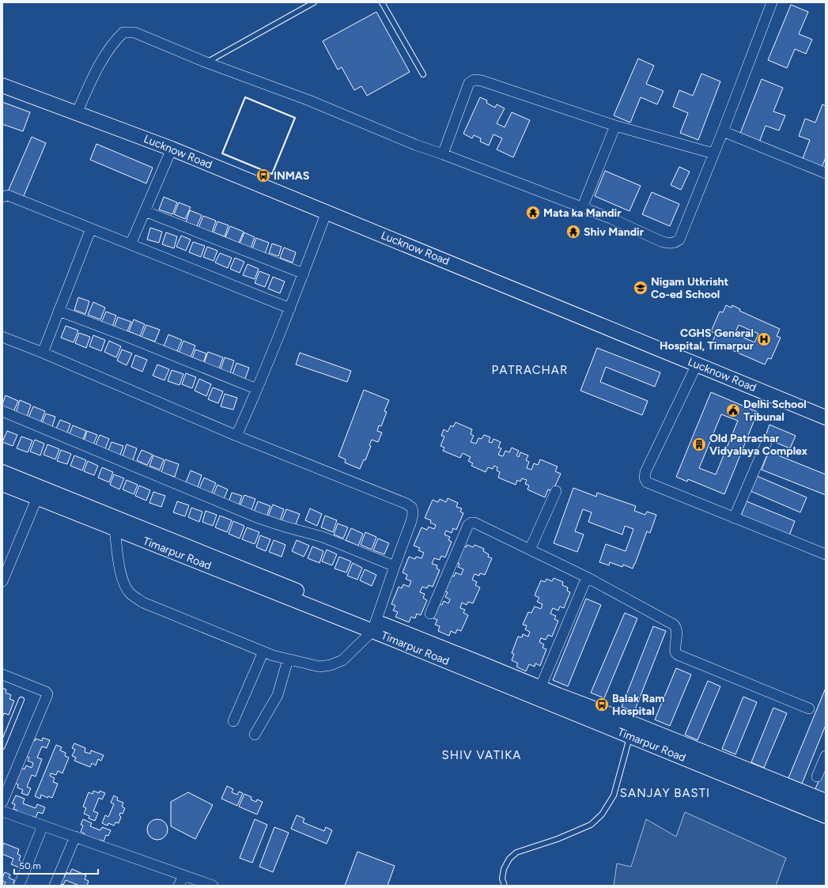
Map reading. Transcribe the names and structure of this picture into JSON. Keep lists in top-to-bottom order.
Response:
{
  "streets": {
    "street": ["Lucknow Road", "Timarpur Road"]
  },
  "districts": ["PATRACHAR", "SHIV VATIKA", "SANJAY BASTI"],
  "places": {
    "bus stop": ["INMAS", "Balak Ram Hospital"],
    "temple": ["Mata ka Mandir", "Shiv Mandir"],
    "school or university": ["Nigam Utkrisht Co-ed School"],
    "hospital": ["CGHS General Hospital, Timarpur"],
    "public building": ["Delhi School Tribunal"],
    "building": ["Old Patrachar Vidyalaya Complex"]
  },
  "scale_bar": "50 m"
}
